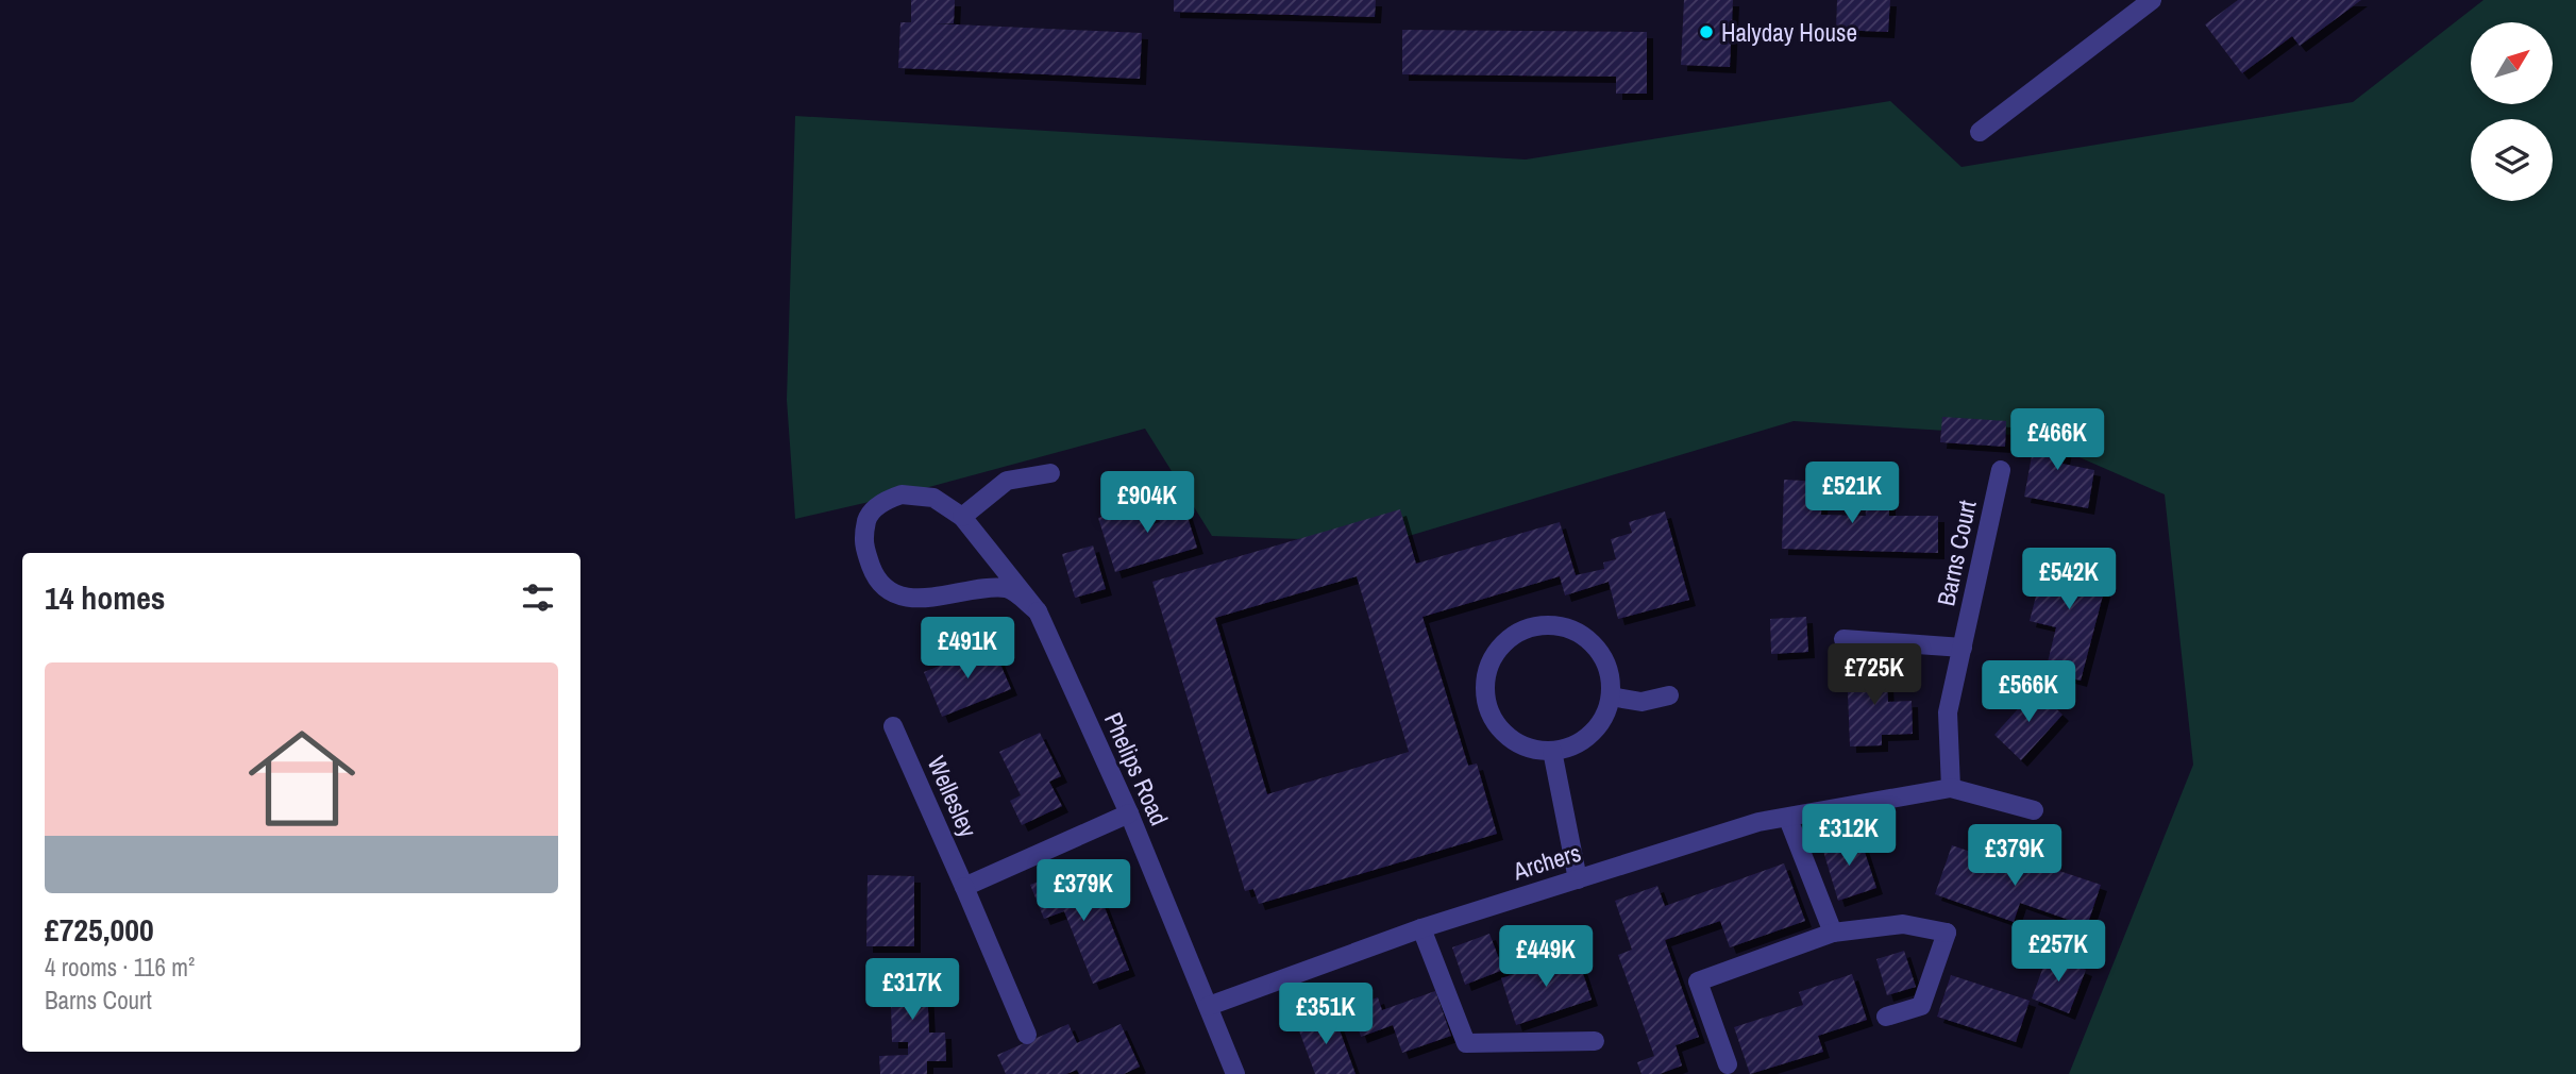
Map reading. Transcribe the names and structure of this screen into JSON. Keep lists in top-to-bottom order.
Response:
{
  "streets": {
    "street": [
      "Barns Court",
      "Phelips Road",
      "Wellesley",
      "Archers"
    ]
  },
  "crossings": [
    ["Phelips Road", "Archers"]
  ],
  "places": ["Halyday House"],
  "north": "top right",
  "page": {
    "price": [
      "£466K",
      "£521K",
      "£904K",
      "£542K",
      "£491K",
      "£725K",
      "£566K",
      "£312K",
      "£379K",
      "£379K",
      "£257K",
      "£449K",
      "£317K",
      "£351K"
    ],
    "heading": "14 homes",
    "list": [
      {
        "name": "£725,000",
        "note": "4 rooms · 116 m² · Barns Court"
      }
    ]
  }
}
